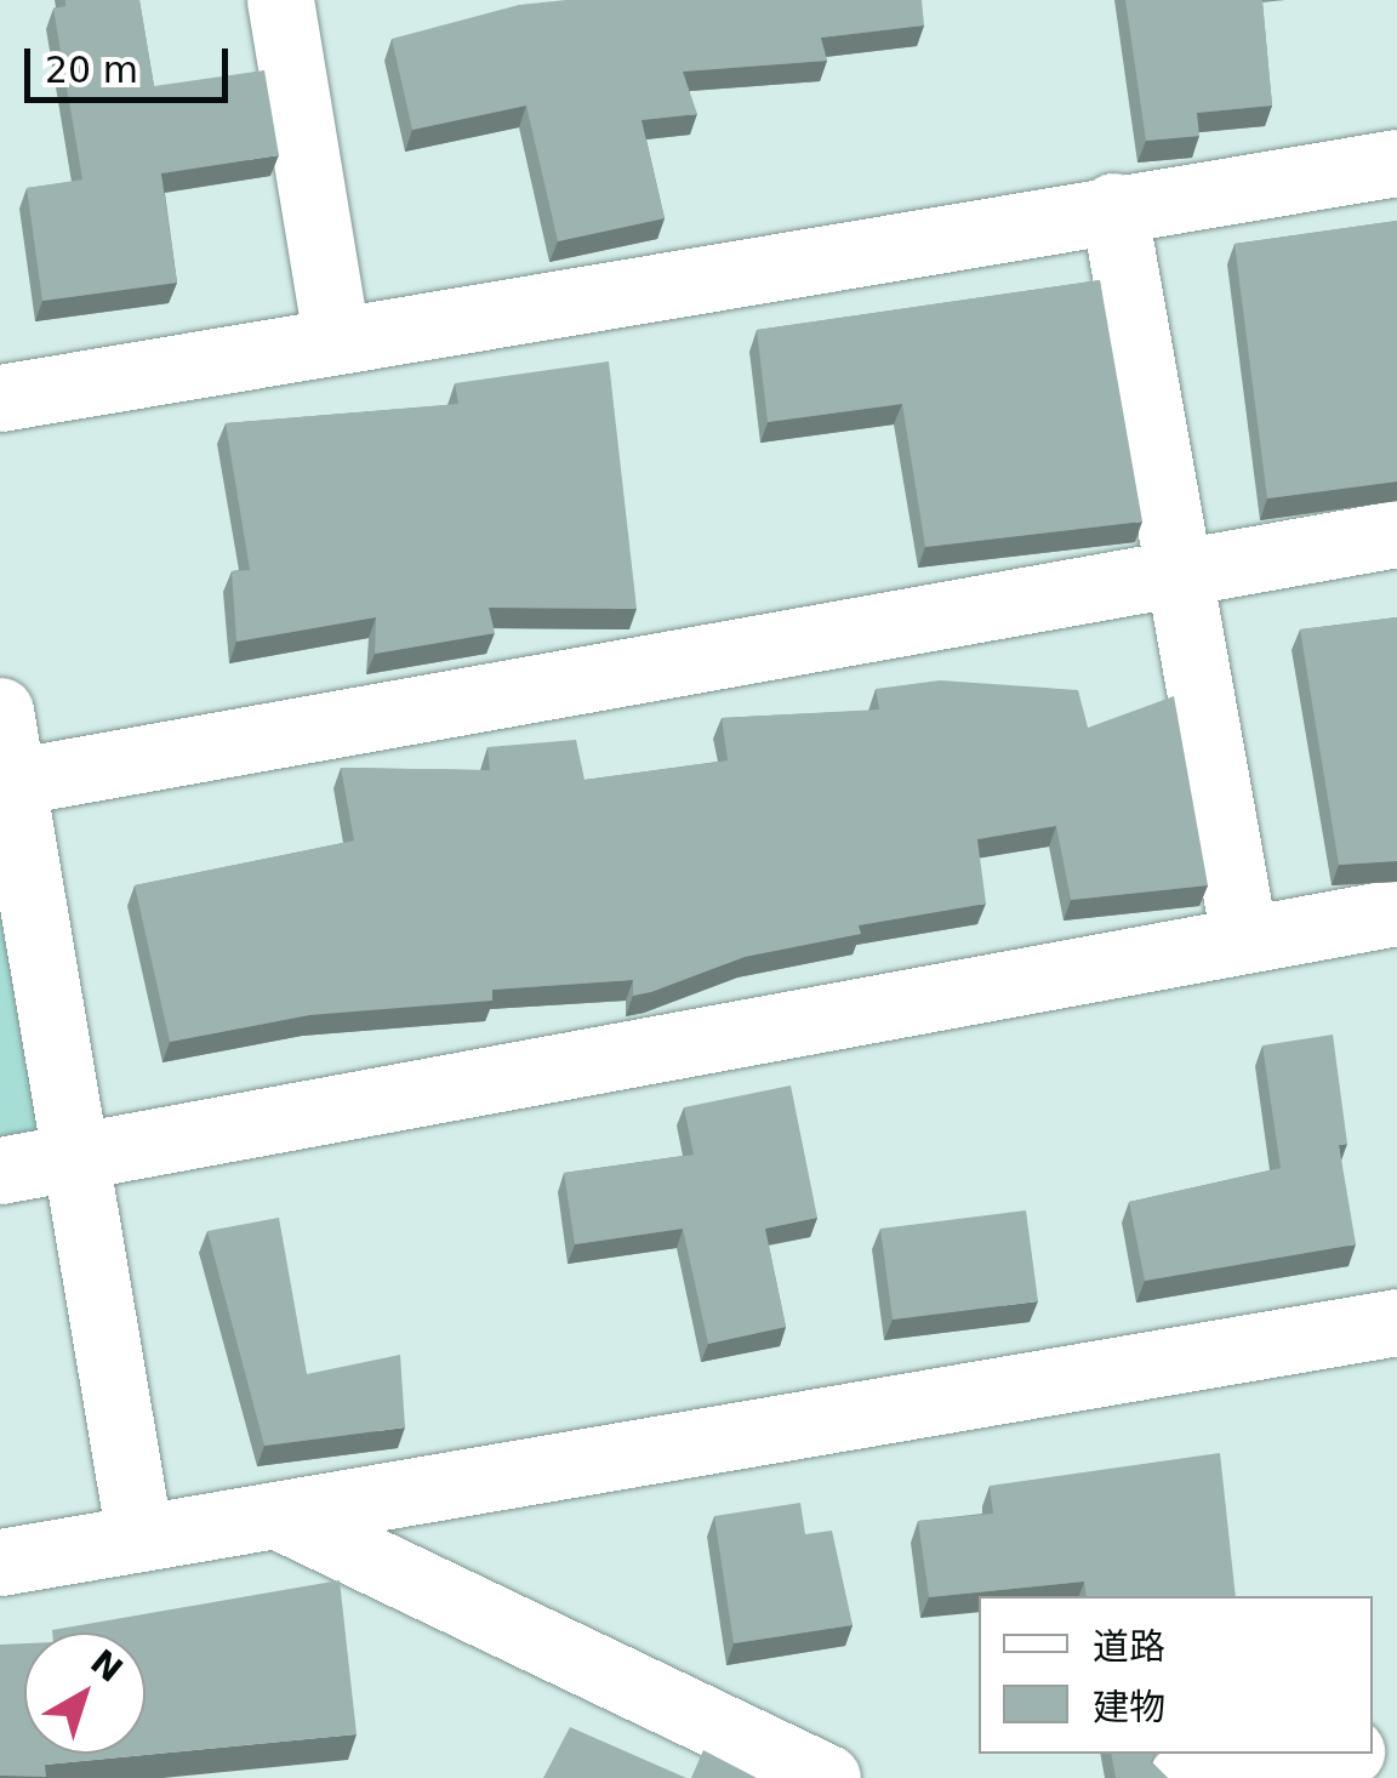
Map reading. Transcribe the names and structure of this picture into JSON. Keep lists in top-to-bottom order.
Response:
{
  "legend": ["道路", "建物"],
  "scale_bar": "20 m",
  "north": "top right"
}
